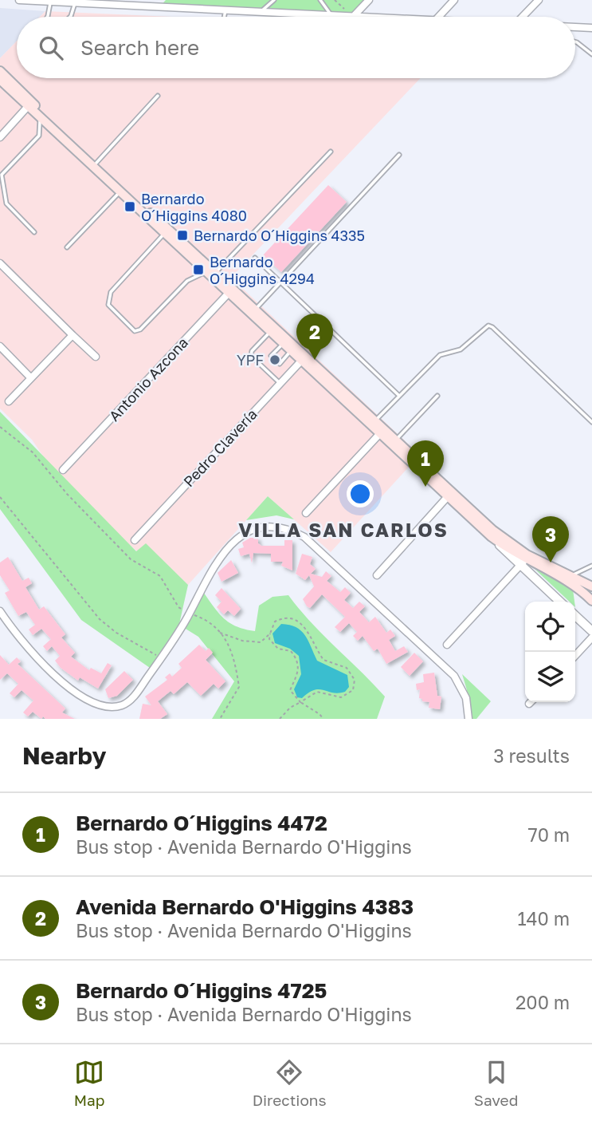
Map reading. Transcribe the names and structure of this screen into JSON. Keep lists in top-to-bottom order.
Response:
{
  "streets": {
    "street": ["Antonio Azcona", "Pedro Clavería"]
  },
  "districts": ["VILLA SAN CARLOS"],
  "places": {
    "transit": ["Bernardo O´Higgins 4080", "Bernardo O´Higgins 4335", "Bernardo O´Higgins 4294"],
    "other": ["YPF"]
  },
  "page": {
    "search": "Search here",
    "pins": ["2", "1", "3"],
    "heading": ["Nearby", "3 results"],
    "list": [
      {
        "mark": "1",
        "name": "Bernardo O´Higgins 4472",
        "note": "Bus stop · Avenida Bernardo O'Higgins",
        "value": "70 m"
      },
      {
        "mark": "2",
        "name": "Avenida Bernardo O'Higgins 4383",
        "note": "Bus stop · Avenida Bernardo O'Higgins",
        "value": "140 m"
      },
      {
        "mark": "3",
        "name": "Bernardo O´Higgins 4725",
        "note": "Bus stop · Avenida Bernardo O'Higgins",
        "value": "200 m"
      }
    ],
    "nav": ["Map", "Directions", "Saved"]
  }
}
